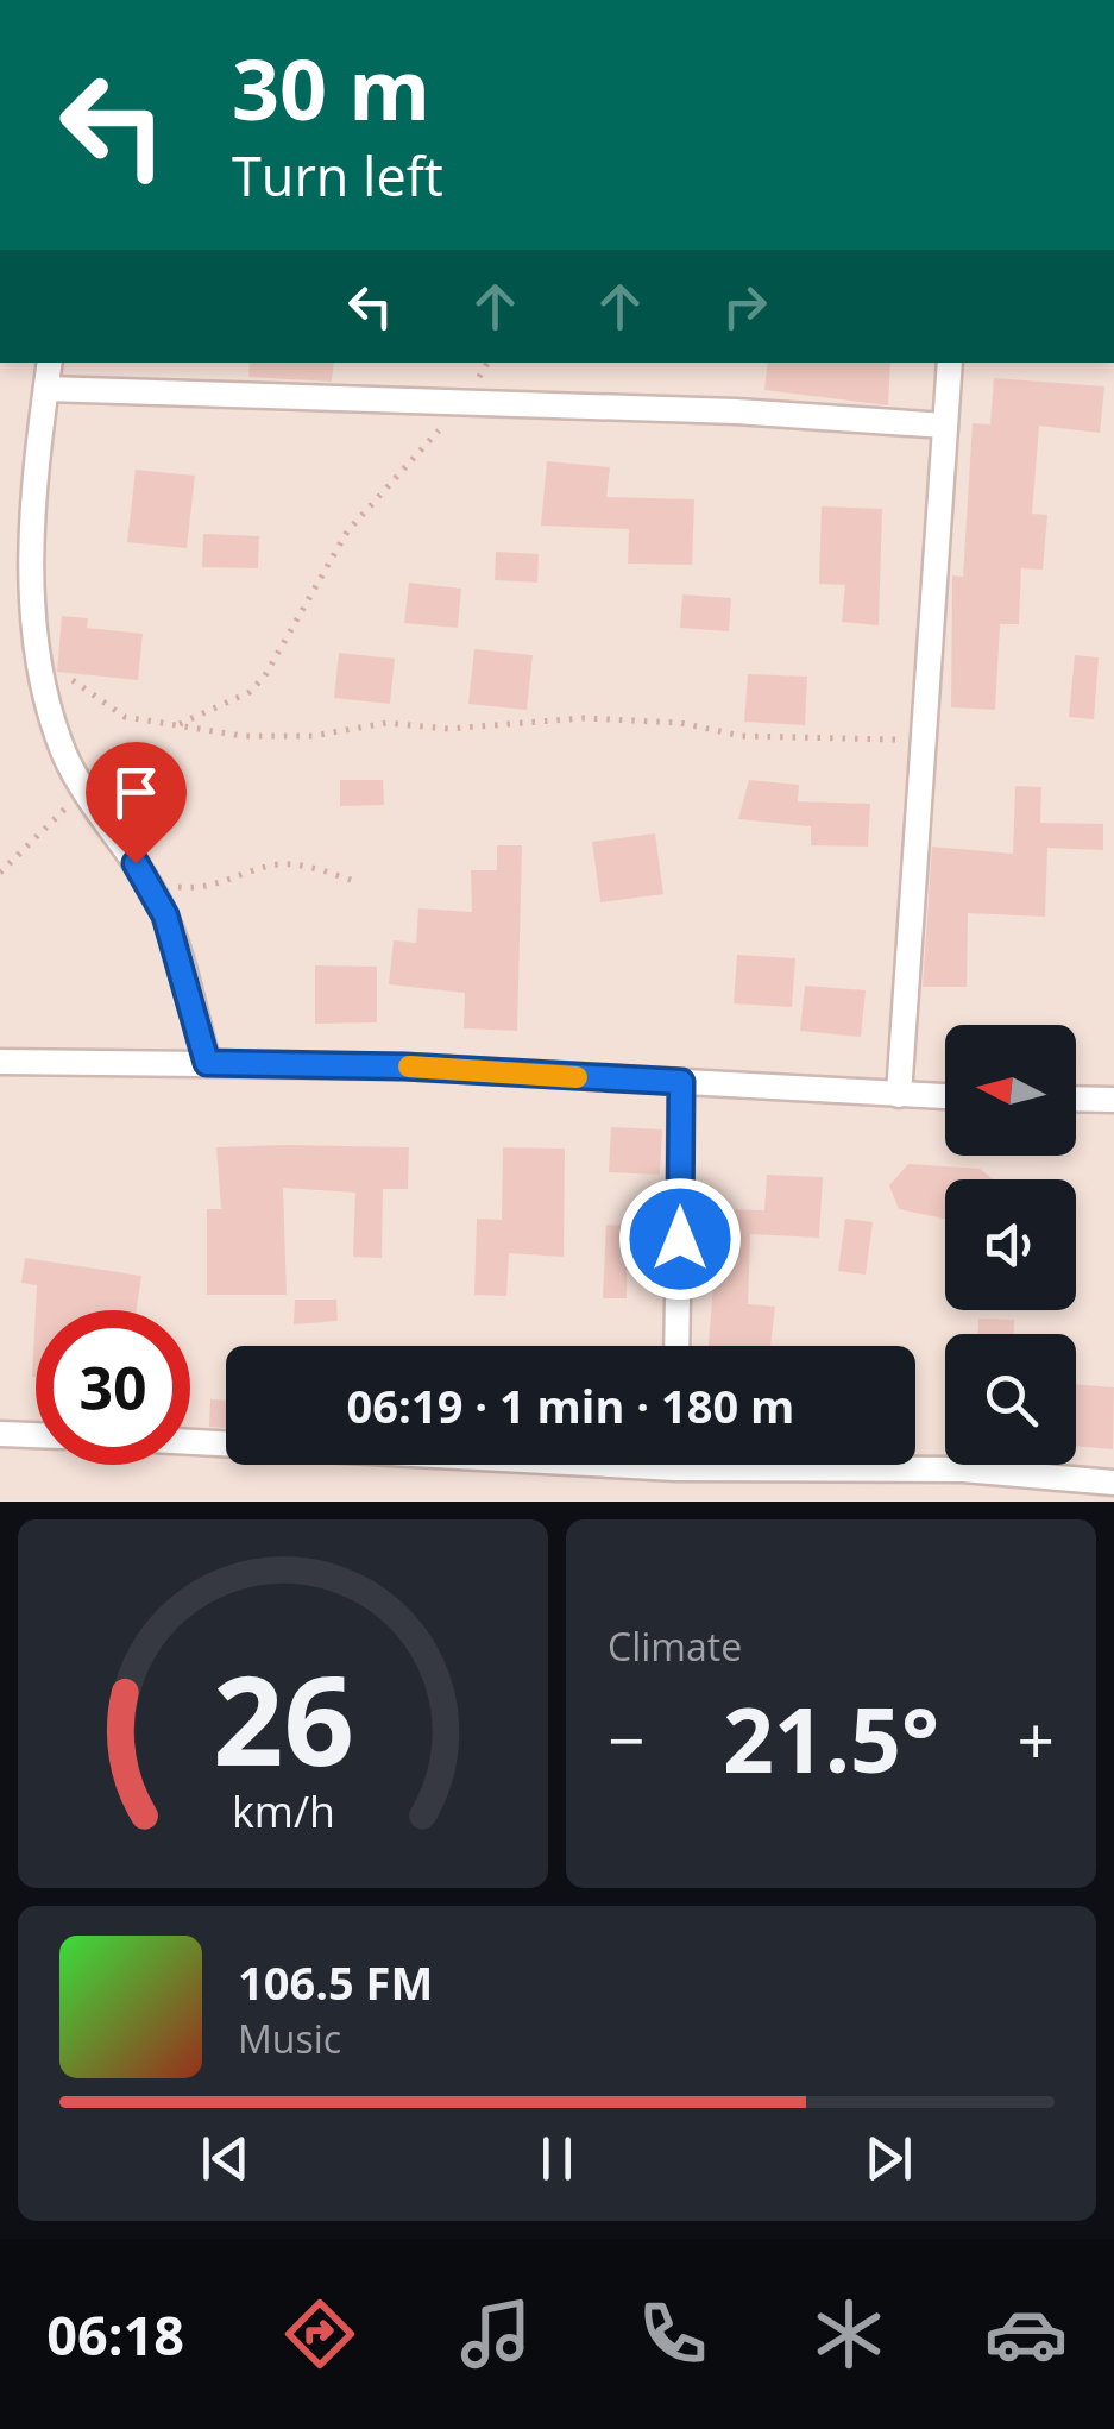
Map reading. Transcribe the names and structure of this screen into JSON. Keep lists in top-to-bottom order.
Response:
{
  "north": "left",
  "page": {
    "turn": ["30 m", "Turn left"],
    "limit": "30",
    "trip": "06:19 · 1 min · 180 m",
    "tile": "Climate",
    "heat": ["−", "21.5°", "+"],
    "song": ["106.5 FM", "Music"],
    "tabs": "06:18",
    "gauge": ["26", "km/h"]
  }
}
